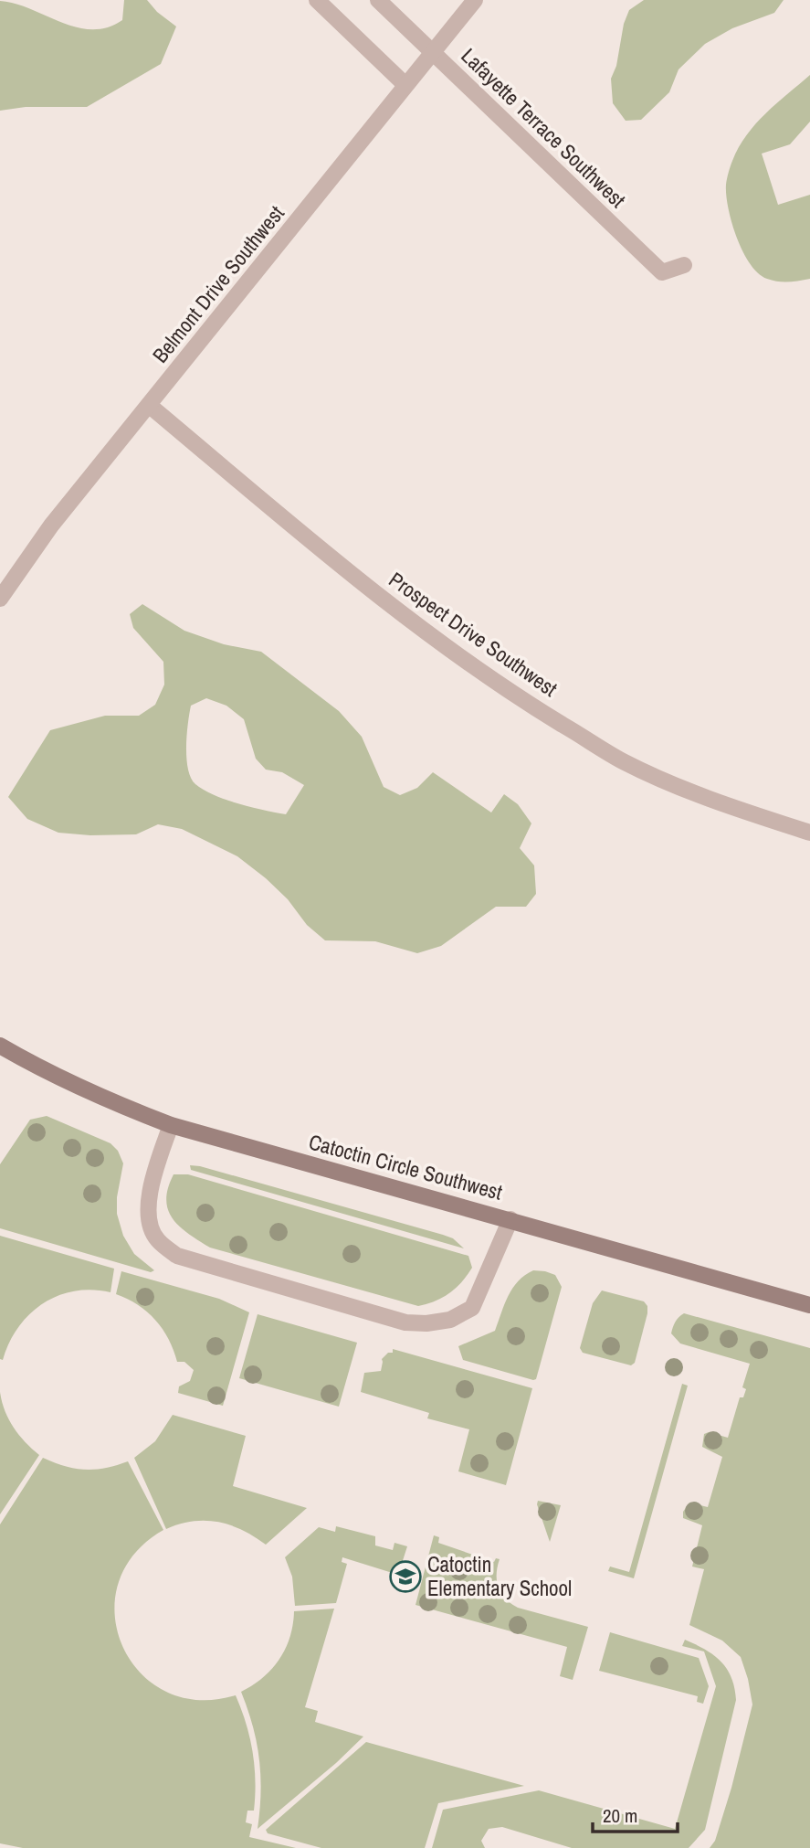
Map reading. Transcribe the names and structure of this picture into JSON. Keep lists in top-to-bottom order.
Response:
{
  "streets": {
    "main road": ["Catoctin Circle Southwest"],
    "street": ["Lafayette Terrace Southwest", "Belmont Drive Southwest", "Prospect Drive Southwest"]
  },
  "crossings": [
    ["Lafayette Terrace Southwest", "Belmont Drive Southwest"],
    ["Belmont Drive Southwest", "Prospect Drive Southwest"]
  ],
  "places": {
    "school or university": ["Catoctin Elementary School"]
  },
  "scale_bar": "20 m"
}
